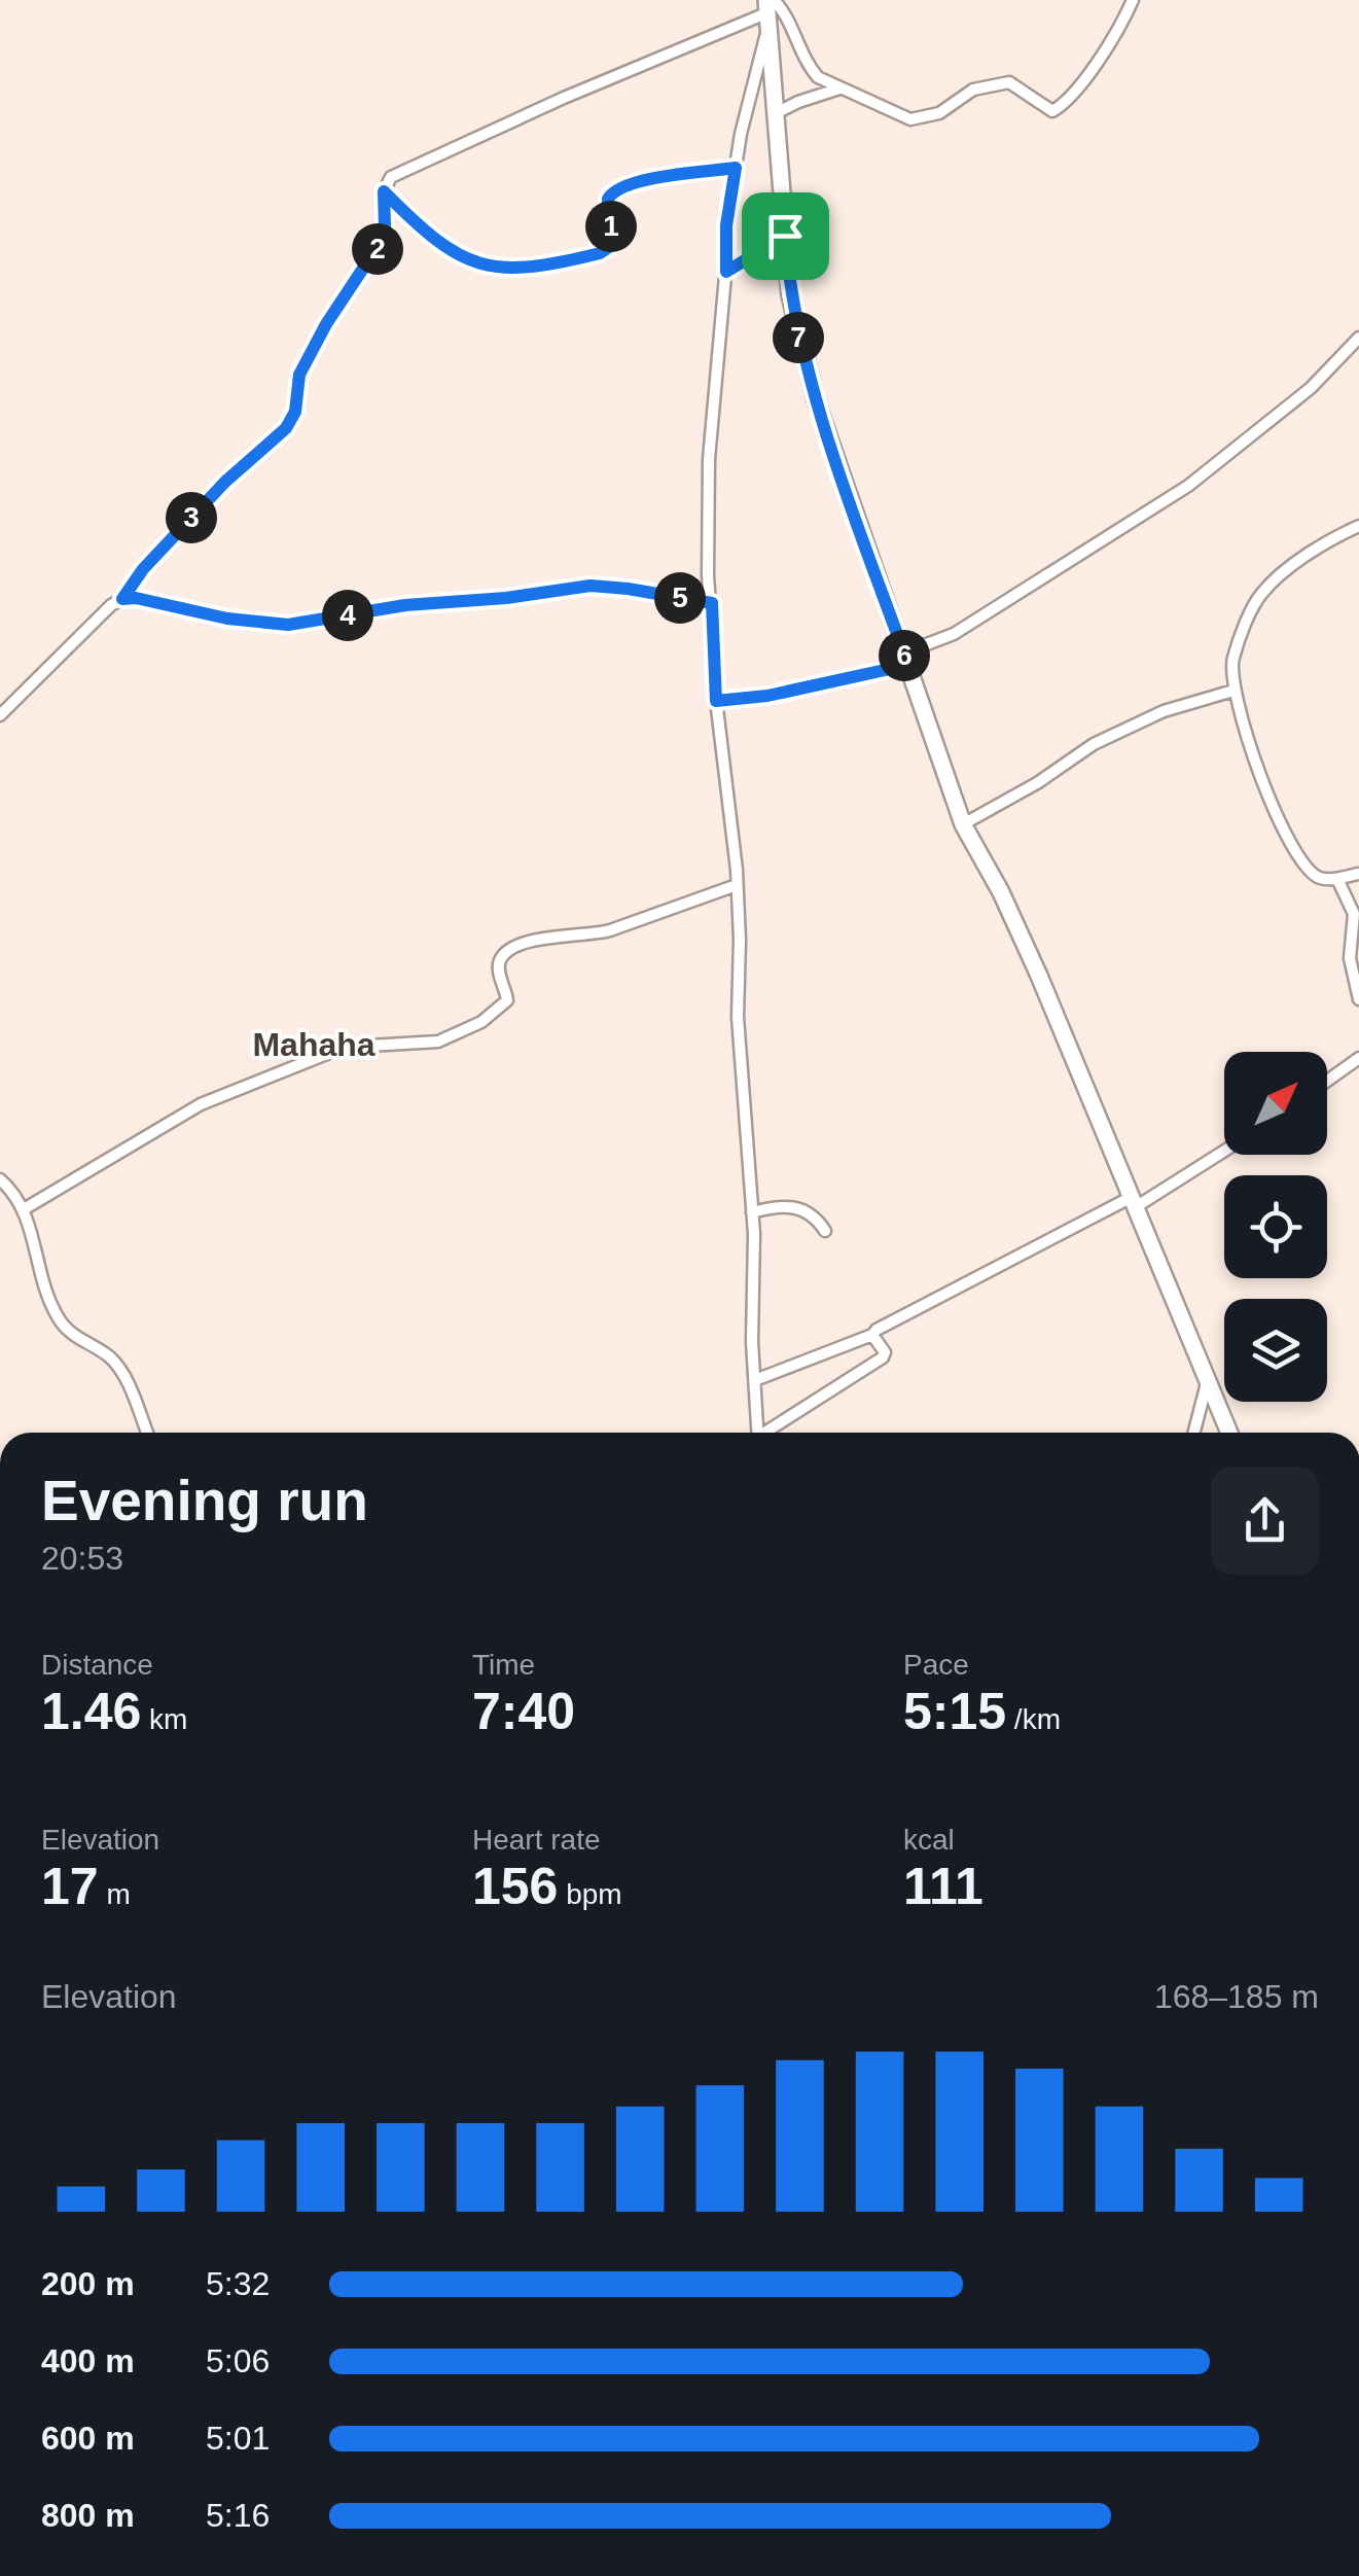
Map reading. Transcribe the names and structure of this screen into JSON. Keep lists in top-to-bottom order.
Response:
{
  "districts": ["Mahaha"],
  "north": "top right",
  "page": {
    "pins": [
      "1",
      "2",
      "7",
      "3",
      "5",
      "4",
      "6"
    ],
    "heading": ["Evening run", "20:53"],
    "stats": [
      ["Distance", "1.46 km"],
      ["Time", "7:40"],
      ["Pace", "5:15 /km"],
      ["Elevation", "17 m"],
      ["Heart rate", "156 bpm"],
      ["kcal", "111"]
    ],
    "chart": ["Elevation", "168–185 m"],
    "list": [
      {
        "name": "200 m",
        "note": "5:32"
      },
      {
        "name": "400 m",
        "note": "5:06"
      },
      {
        "name": "600 m",
        "note": "5:01"
      },
      {
        "name": "800 m",
        "note": "5:16"
      }
    ]
  }
}
